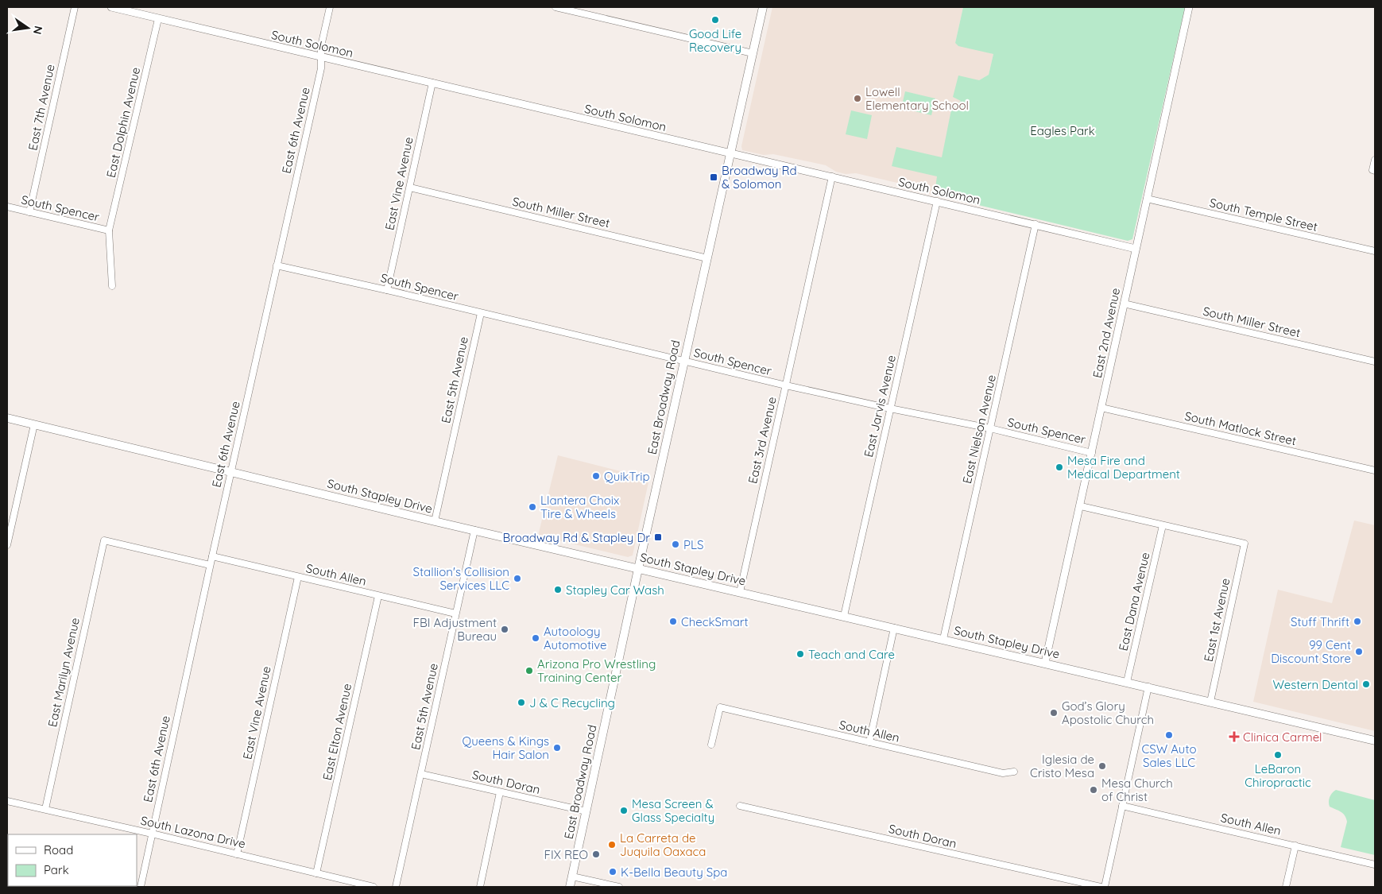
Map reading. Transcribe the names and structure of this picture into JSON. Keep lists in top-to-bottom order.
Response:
{
  "streets": {
    "main road": ["East Broadway Road", "South Stapley Drive"],
    "street": [
      "South Solomon",
      "East 7th Avenue",
      "East Dolphin Avenue",
      "East 6th Avenue",
      "East Vine Avenue",
      "South Spencer",
      "South Miller Street",
      "South Temple Street",
      "East 2nd Avenue",
      "East 5th Avenue",
      "East Jarvis Avenue",
      "South Matlock Street",
      "East Nielson Avenue",
      "East 3rd Avenue",
      "South Allen",
      "East Dana Avenue",
      "East 1st Avenue",
      "East Marilyn Avenue",
      "East Elton Avenue",
      "South Doran",
      "South Lazona Drive"
    ]
  },
  "crossings": [
    ["South Solomon", "East Dolphin Avenue"],
    ["South Solomon", "East 6th Avenue"],
    ["South Solomon", "East Vine Avenue"],
    ["South Solomon", "East 2nd Avenue"],
    ["South Solomon", "East Broadway Road"],
    ["South Solomon", "East Jarvis Avenue"],
    ["South Solomon", "East Nielson Avenue"],
    ["South Solomon", "East 3rd Avenue"],
    ["East 7th Avenue", "South Spencer"],
    ["East Dolphin Avenue", "South Spencer"],
    ["East 6th Avenue", "South Spencer"],
    ["East 6th Avenue", "South Stapley Drive"],
    ["East 6th Avenue", "South Allen"],
    ["East 6th Avenue", "East Marilyn Avenue"],
    ["East 6th Avenue", "South Lazona Drive"],
    ["East Vine Avenue", "South Spencer"],
    ["East Vine Avenue", "South Miller Street"],
    ["East Vine Avenue", "South Allen"],
    ["East Vine Avenue", "South Lazona Drive"],
    ["South Spencer", "East 2nd Avenue"],
    ["South Spencer", "East 5th Avenue"],
    ["South Spencer", "East Broadway Road"],
    ["South Spencer", "East Jarvis Avenue"],
    ["South Spencer", "East Nielson Avenue"],
    ["South Spencer", "East 3rd Avenue"],
    ["South Miller Street", "East 2nd Avenue"],
    ["South Miller Street", "East Broadway Road"],
    ["South Temple Street", "East 2nd Avenue"],
    ["East 2nd Avenue", "South Matlock Street"],
    ["East 2nd Avenue", "South Stapley Drive"],
    ["East 5th Avenue", "South Stapley Drive"],
    ["East 5th Avenue", "South Allen"],
    ["East 5th Avenue", "South Doran"],
    ["East Broadway Road", "South Stapley Drive"],
    ["East Broadway Road", "South Doran"],
    ["East Jarvis Avenue", "South Stapley Drive"],
    ["East Nielson Avenue", "South Stapley Drive"],
    ["East 3rd Avenue", "South Stapley Drive"],
    ["South Stapley Drive", "East Dana Avenue"],
    ["South Stapley Drive", "East 1st Avenue"],
    ["South Allen", "East Elton Avenue"],
    ["East Dana Avenue", "East 1st Avenue"],
    ["East Marilyn Avenue", "South Lazona Drive"],
    ["East Elton Avenue", "South Lazona Drive"]
  ],
  "parks": ["Eagles Park"],
  "places": {
    "other": [
      "Good Life Recovery",
      "Lowell Elementary School",
      "Mesa Fire and Medical Department",
      "QuikTrip",
      "Llantera Choix Tire & Wheels",
      "PLS",
      "Stallion's Collision Services LLC",
      "Stapley Car Wash",
      "CheckSmart",
      "Stuff Thrift",
      "FBI Adjustment Bureau",
      "Autoology Automotive",
      "99 Cent Discount Store",
      "Teach and Care",
      "Arizona Pro Wrestling Training Center",
      "Western Dental",
      "J & C Recycling",
      "God’s Glory Apostolic Church",
      "CSW Auto Sales LLC",
      "Queens & Kings Hair Salon",
      "LeBaron Chiropractic",
      "Iglesia de Cristo Mesa",
      "Mesa Church of Christ",
      "Mesa Screen & Glass Specialty",
      "La Carreta de Juquila Oaxaca",
      "FIX REO",
      "K-Bella Beauty Spa"
    ],
    "transit": ["Broadway Rd & Solomon", "Broadway Rd & Stapley Dr"],
    "health": ["Clinica Carmel"]
  },
  "legend": ["Road", "Park"],
  "north": "right"
}
